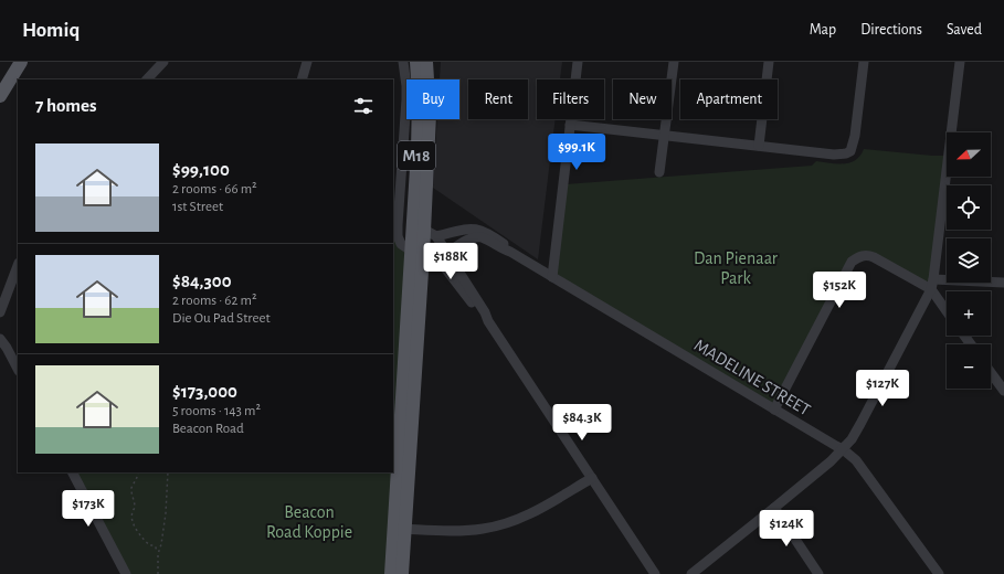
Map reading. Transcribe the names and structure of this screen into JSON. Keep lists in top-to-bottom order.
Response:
{
  "streets": {
    "main road": ["M18"],
    "street": ["MADELINE STREET"]
  },
  "crossings": [
    ["M18", "MADELINE STREET"]
  ],
  "parks": ["Dan Pienaar Park", "Beacon Road Koppie"],
  "north": "left",
  "page": {
    "header": "Homiq",
    "nav": ["Map", "Directions", "Saved"],
    "chip": [
      "Buy",
      "Rent",
      "Filters",
      "New",
      "Apartment"
    ],
    "heading": "7 homes",
    "map_buttons": ["+", "−"],
    "list": [
      {
        "name": "$99,100",
        "note": "2 rooms · 66 m² · 1st Street"
      },
      {
        "name": "$84,300",
        "note": "2 rooms · 62 m² · Die Ou Pad Street"
      },
      {
        "name": "$173,000",
        "note": "5 rooms · 143 m² · Beacon Road"
      }
    ],
    "price": [
      "$99.1K",
      "$188K",
      "$152K",
      "$127K",
      "$84.3K",
      "$173K",
      "$124K"
    ]
  }
}
